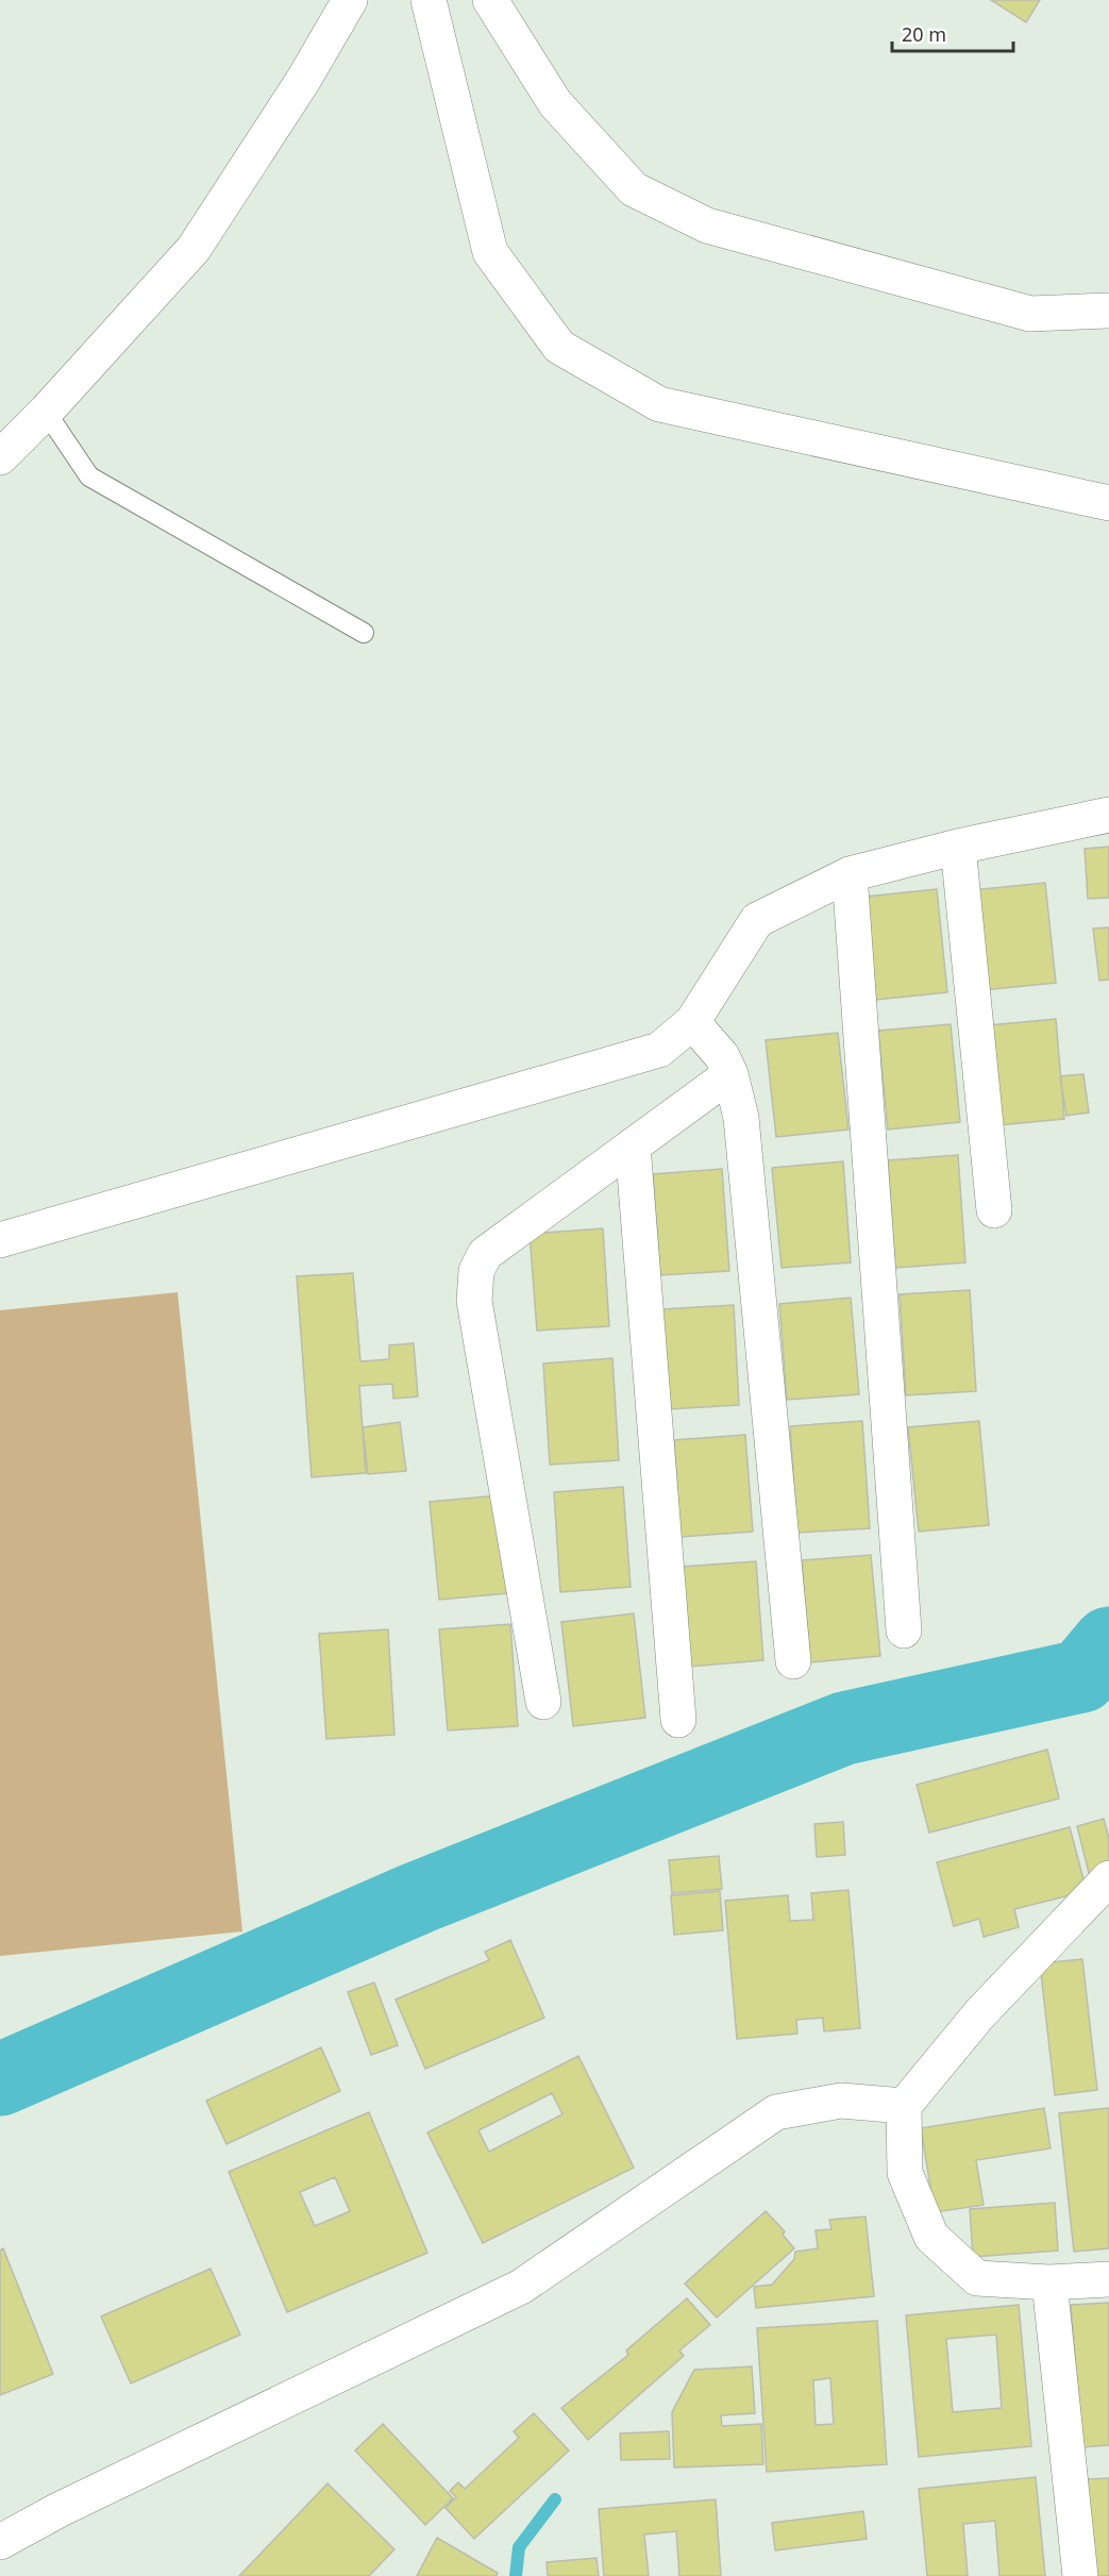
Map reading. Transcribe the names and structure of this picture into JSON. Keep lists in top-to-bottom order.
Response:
{
  "scale_bar": "20 m"
}
